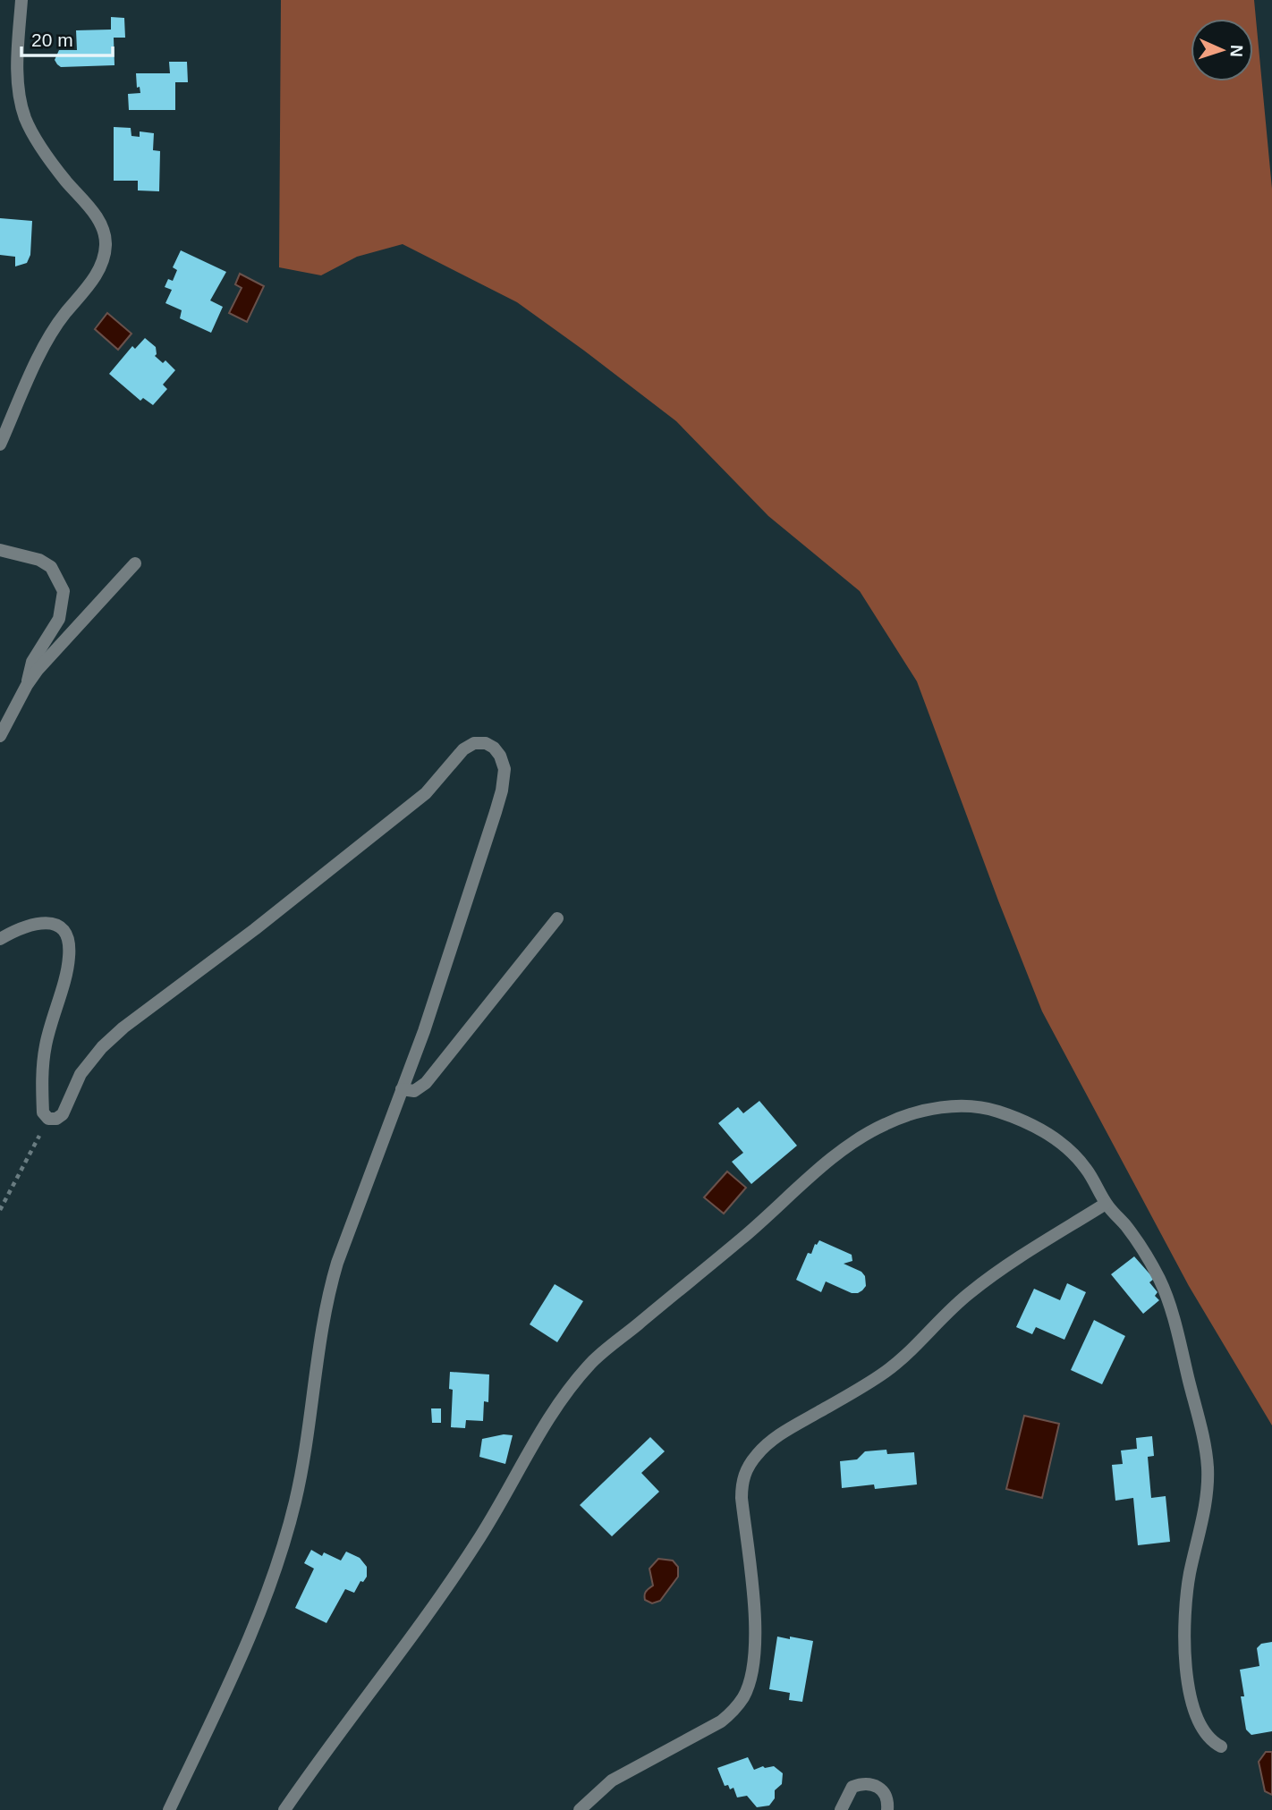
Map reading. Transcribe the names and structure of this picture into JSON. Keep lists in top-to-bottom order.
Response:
{
  "scale_bar": "20 m",
  "north": "right"
}
